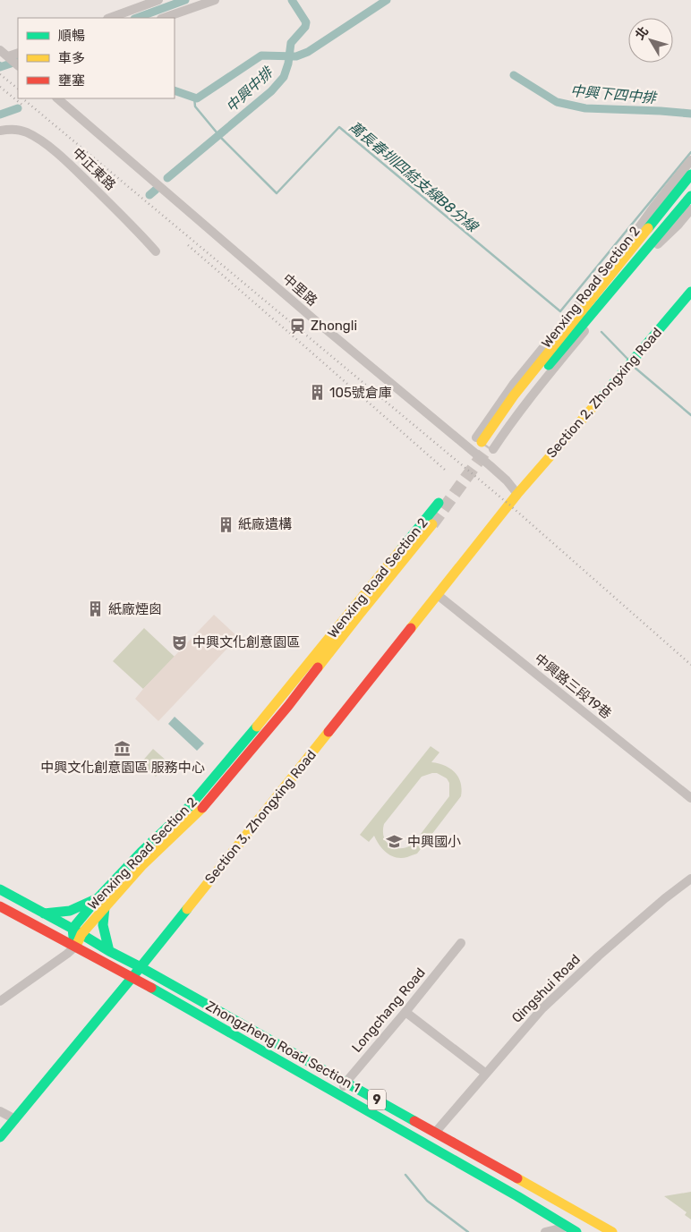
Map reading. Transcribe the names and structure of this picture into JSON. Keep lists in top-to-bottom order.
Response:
{
  "streets": {
    "street": [
      "中正東路",
      "Wenxing Road Section 2",
      "中里路",
      "Section 2, Zhongxing Road",
      "中興路三段19巷",
      "Section 3, Zhongxing Road",
      "Qingshui Road",
      "Longchang Road",
      "Zhongzheng Road Section 1",
      "9"
    ]
  },
  "crossings": [
    ["Wenxing Road Section 2", "9"],
    ["中里路", "Section 2, Zhongxing Road"],
    ["中里路", "Section 3, Zhongxing Road"],
    ["Section 2, Zhongxing Road", "Section 3, Zhongxing Road"],
    ["中興路三段19巷", "Section 3, Zhongxing Road"],
    ["Section 3, Zhongxing Road", "Zhongzheng Road Section 1"],
    ["Section 3, Zhongxing Road", "9"],
    ["Qingshui Road", "Zhongzheng Road Section 1"],
    ["Longchang Road", "Zhongzheng Road Section 1"],
    ["Zhongzheng Road Section 1", "9"]
  ],
  "water": ["中興中排", "中興下四中排", "萬長春圳四結支線B8分線"],
  "places": {
    "station": ["Zhongli"],
    "building": ["105號倉庫", "紙廠遺構", "紙廠煙囪"],
    "theatre": ["中興文化創意園區"],
    "museum": ["中興文化創意園區 服務中心"],
    "school or university": ["中興國小"]
  },
  "legend": ["順暢", "車多", "壅塞"],
  "north": "top left"
}
